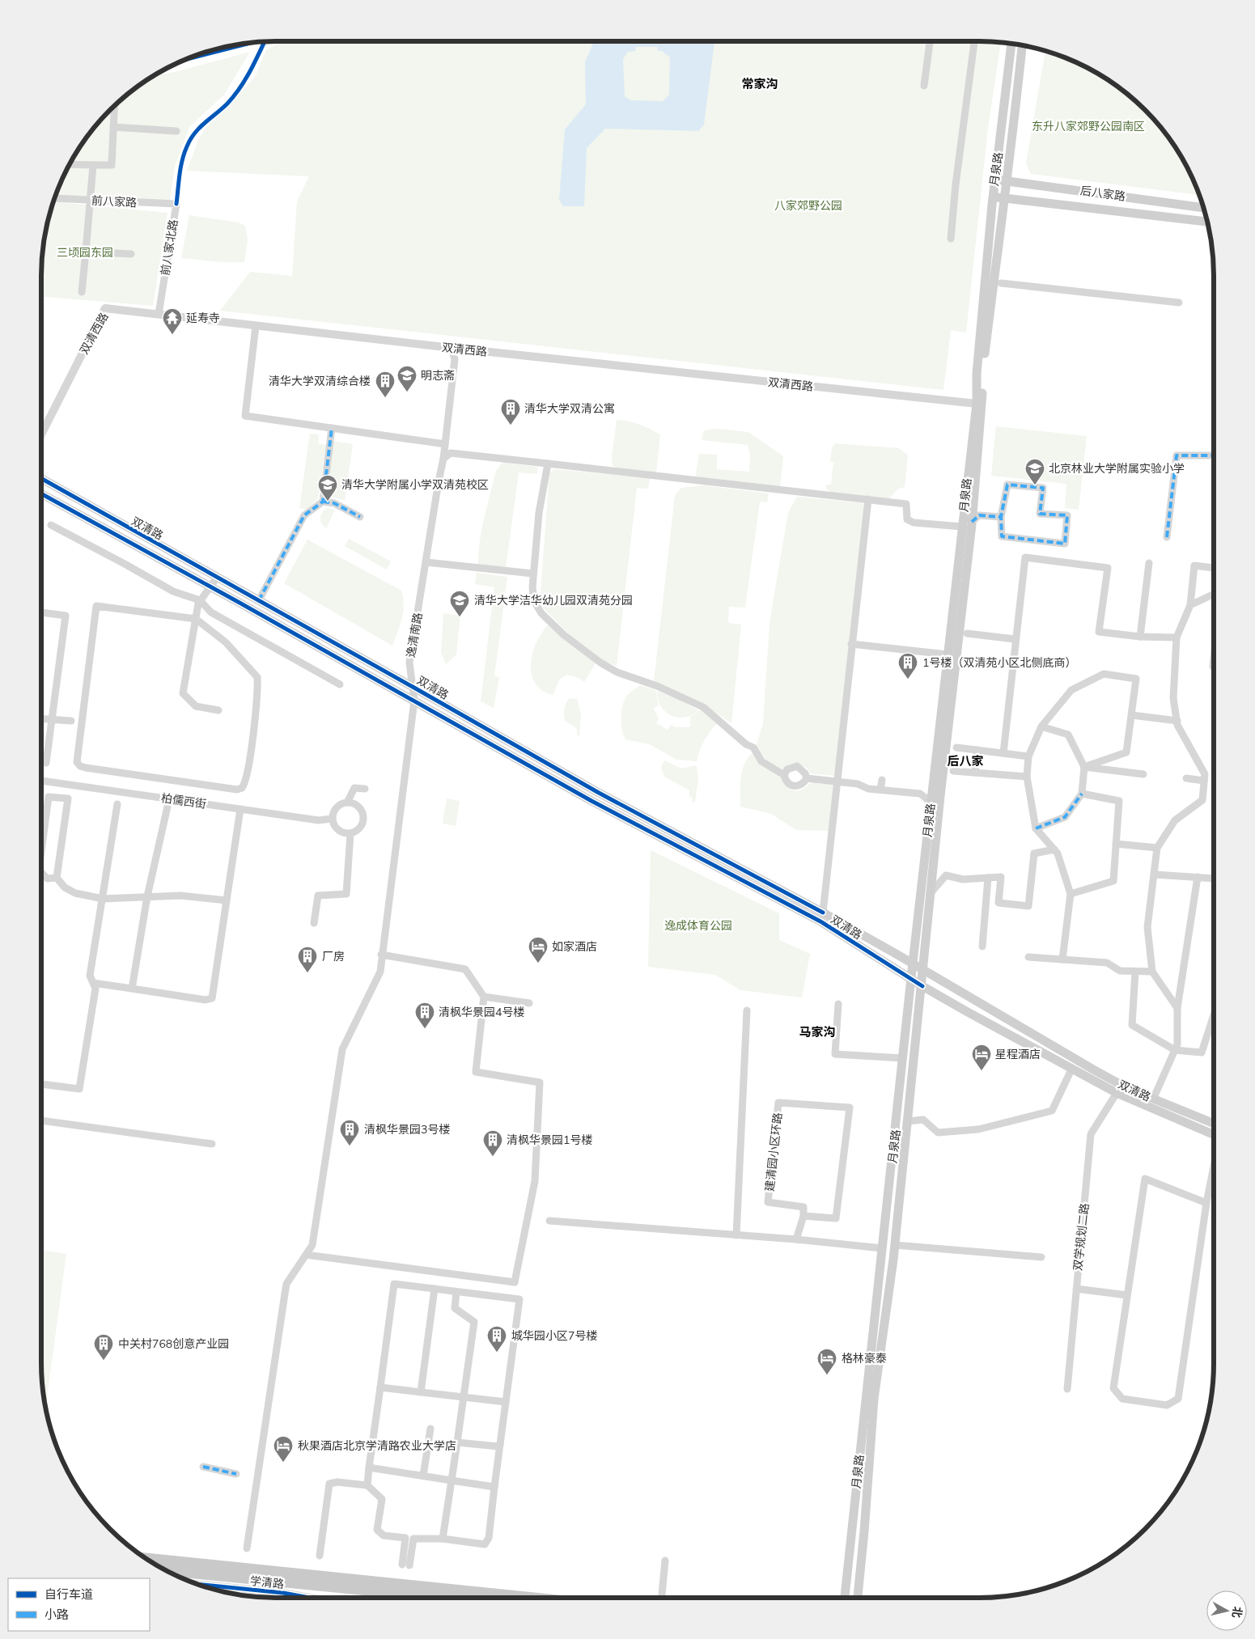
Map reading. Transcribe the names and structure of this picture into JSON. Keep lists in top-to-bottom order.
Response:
{
  "streets": {
    "main road": [
      "月泉路",
      "后八家路",
      "双清路",
      "学清路"
    ],
    "street": [
      "前八家路",
      "前八家北路",
      "双清西路",
      "逸清南路",
      "柏儒西街",
      "建清园小区环路",
      "双学规划二路"
    ]
  },
  "crossings": [
    ["月泉路", "后八家路"],
    ["月泉路", "双清西路"],
    ["月泉路", "双清路"],
    ["前八家路", "前八家北路"],
    ["前八家北路", "双清西路"],
    ["双清西路", "逸清南路"],
    ["双清路", "逸清南路"],
    ["双清路", "双学规划二路"]
  ],
  "districts": ["常家沟", "后八家", "马家沟"],
  "parks": [
    "东升八家郊野公园南区",
    "八家郊野公园",
    "三顷园东园",
    "逸成体育公园"
  ],
  "places": {
    "temple": ["延寿寺"],
    "school or university": [
      "明志斋",
      "北京林业大学附属实验小学",
      "清华大学附属小学双清苑校区",
      "清华大学洁华幼儿园双清苑分园"
    ],
    "building": [
      "清华大学双清综合楼",
      "清华大学双清公寓",
      "1号楼（双清苑小区北侧底商）",
      "厂房",
      "清枫华景园4号楼",
      "清枫华景园3号楼",
      "清枫华景园1号楼",
      "城华园小区7号楼",
      "中关村768创意产业园"
    ],
    "hotel": [
      "如家酒店",
      "星程酒店",
      "格林豪泰",
      "秋果酒店北京学清路农业大学店"
    ]
  },
  "legend": ["自行车道", "小路"],
  "north": "right"
}
